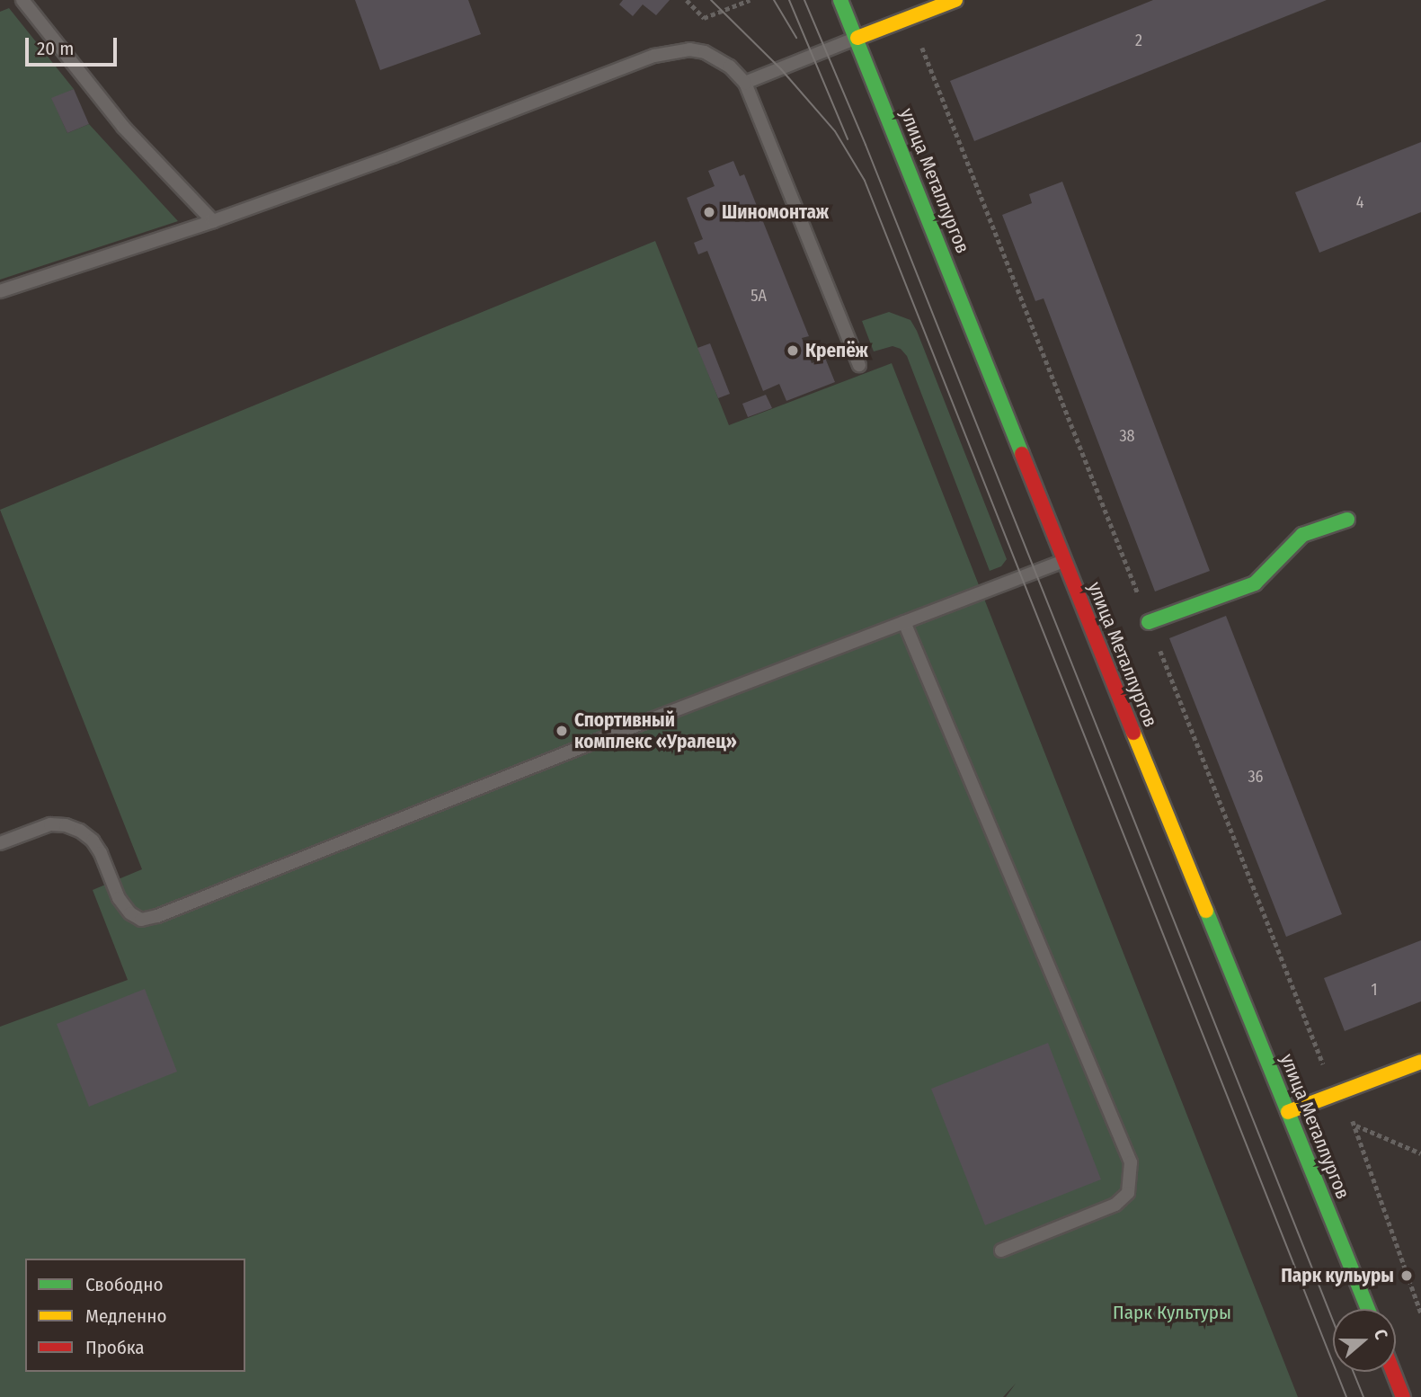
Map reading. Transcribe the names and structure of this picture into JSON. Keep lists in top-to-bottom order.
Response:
{
  "streets": {
    "main road": ["улица Металлургов"]
  },
  "parks": ["Парк Культуры"],
  "places": [
    "Шиномонтаж",
    "Крепёж",
    "Спортивный комплекс «Уралец»",
    "Парк кульуры"
  ],
  "house_numbers": [
    "2",
    "4",
    "5А",
    "38",
    "36",
    "1"
  ],
  "legend": ["Свободно", "Медленно", "Пробка"],
  "scale_bar": "20 m",
  "north": "right"
}
